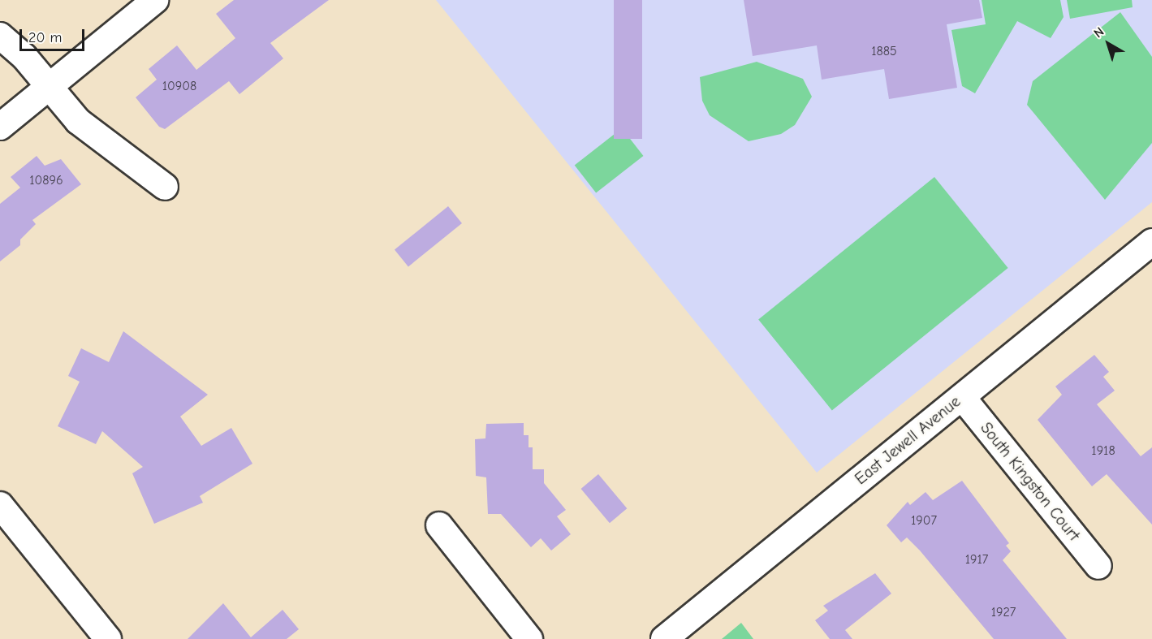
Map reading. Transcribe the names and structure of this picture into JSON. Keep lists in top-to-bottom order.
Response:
{
  "streets": {
    "street": ["East Jewell Avenue", "South Kingston Court"]
  },
  "crossings": [
    ["East Jewell Avenue", "South Kingston Court"]
  ],
  "house_numbers": [
    "1885",
    "10908",
    "10896",
    "1918",
    "1907",
    "1917",
    "1927"
  ],
  "scale_bar": "20 m",
  "north": "top left"
}
